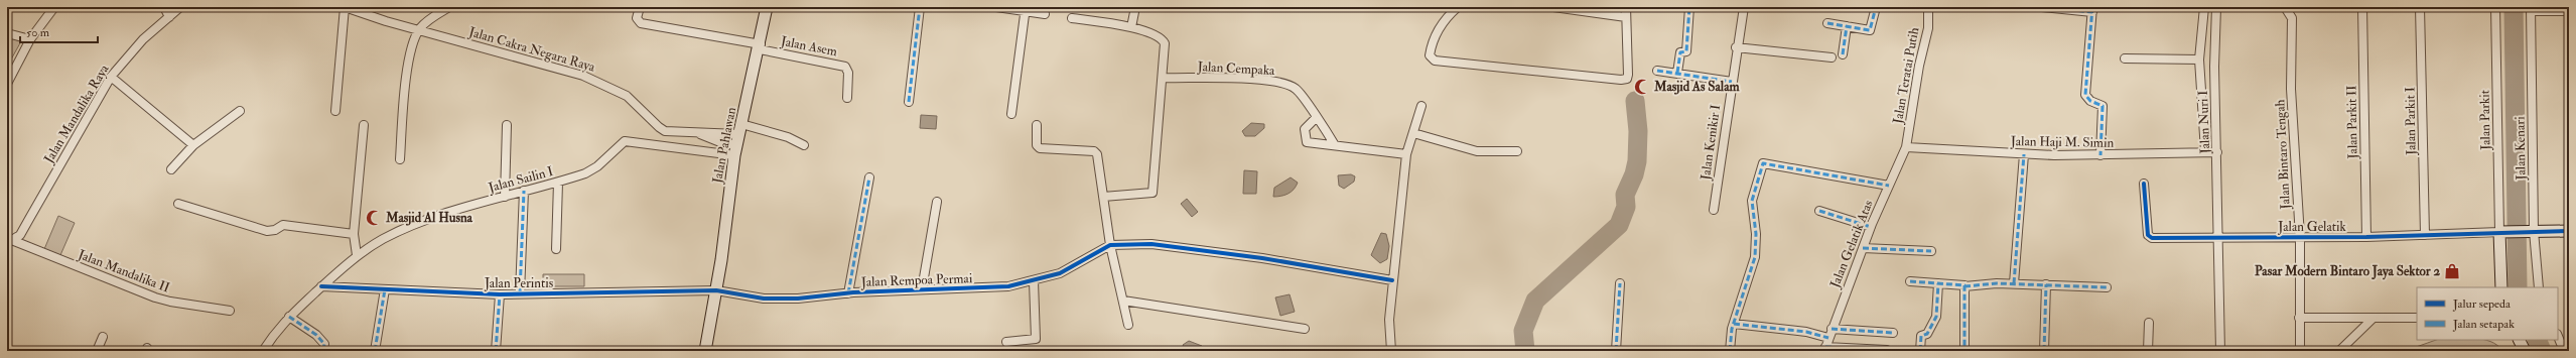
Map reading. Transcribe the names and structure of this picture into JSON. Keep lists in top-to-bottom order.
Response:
{
  "streets": {
    "main road": ["Jalan Pahlawan", "Jalan Gelatik"],
    "street": [
      "Jalan Asem",
      "Jalan Cakra Negara Raya",
      "Jalan Cempaka",
      "Jalan Teratai Putih",
      "Jalan Mandalika Raya",
      "Jalan Parkit",
      "Jalan Parkit I",
      "Jalan Nuri I",
      "Jalan Parkit II",
      "Jalan Kenikir I",
      "Jalan Haji M. Simin",
      "Jalan Kenari",
      "Jalan Bintaro Tengah",
      "Jalan Sailin I",
      "Jalan Gelatik Atas",
      "Jalan Mandalika II",
      "Jalan Rempoa Permai",
      "Jalan Perintis"
    ]
  },
  "crossings": [
    ["Jalan Asem", "Jalan Pahlawan"],
    ["Jalan Cakra Negara Raya", "Jalan Pahlawan"],
    ["Jalan Cakra Negara Raya", "Jalan Sailin I"],
    ["Jalan Teratai Putih", "Jalan Haji M. Simin"],
    ["Jalan Teratai Putih", "Jalan Gelatik Atas"],
    ["Jalan Mandalika Raya", "Jalan Mandalika II"],
    ["Jalan Parkit", "Jalan Gelatik"],
    ["Jalan Parkit I", "Jalan Gelatik"],
    ["Jalan Nuri I", "Jalan Haji M. Simin"],
    ["Jalan Nuri I", "Jalan Gelatik"],
    ["Jalan Parkit II", "Jalan Gelatik"],
    ["Jalan Haji M. Simin", "Jalan Gelatik Atas"],
    ["Jalan Pahlawan", "Jalan Sailin I"],
    ["Jalan Pahlawan", "Jalan Rempoa Permai"],
    ["Jalan Pahlawan", "Jalan Perintis"],
    ["Jalan Kenari", "Jalan Gelatik"],
    ["Jalan Bintaro Tengah", "Jalan Gelatik"],
    ["Jalan Sailin I", "Jalan Perintis"],
    ["Jalan Rempoa Permai", "Jalan Perintis"]
  ],
  "places": {
    "mosque": ["Masjid As Salam", "Masjid Al Husna"],
    "shop": ["Pasar Modern Bintaro Jaya Sektor 2"]
  },
  "legend": ["Jalur sepeda", "Jalan setapak"],
  "scale_bar": "50 m"
}
